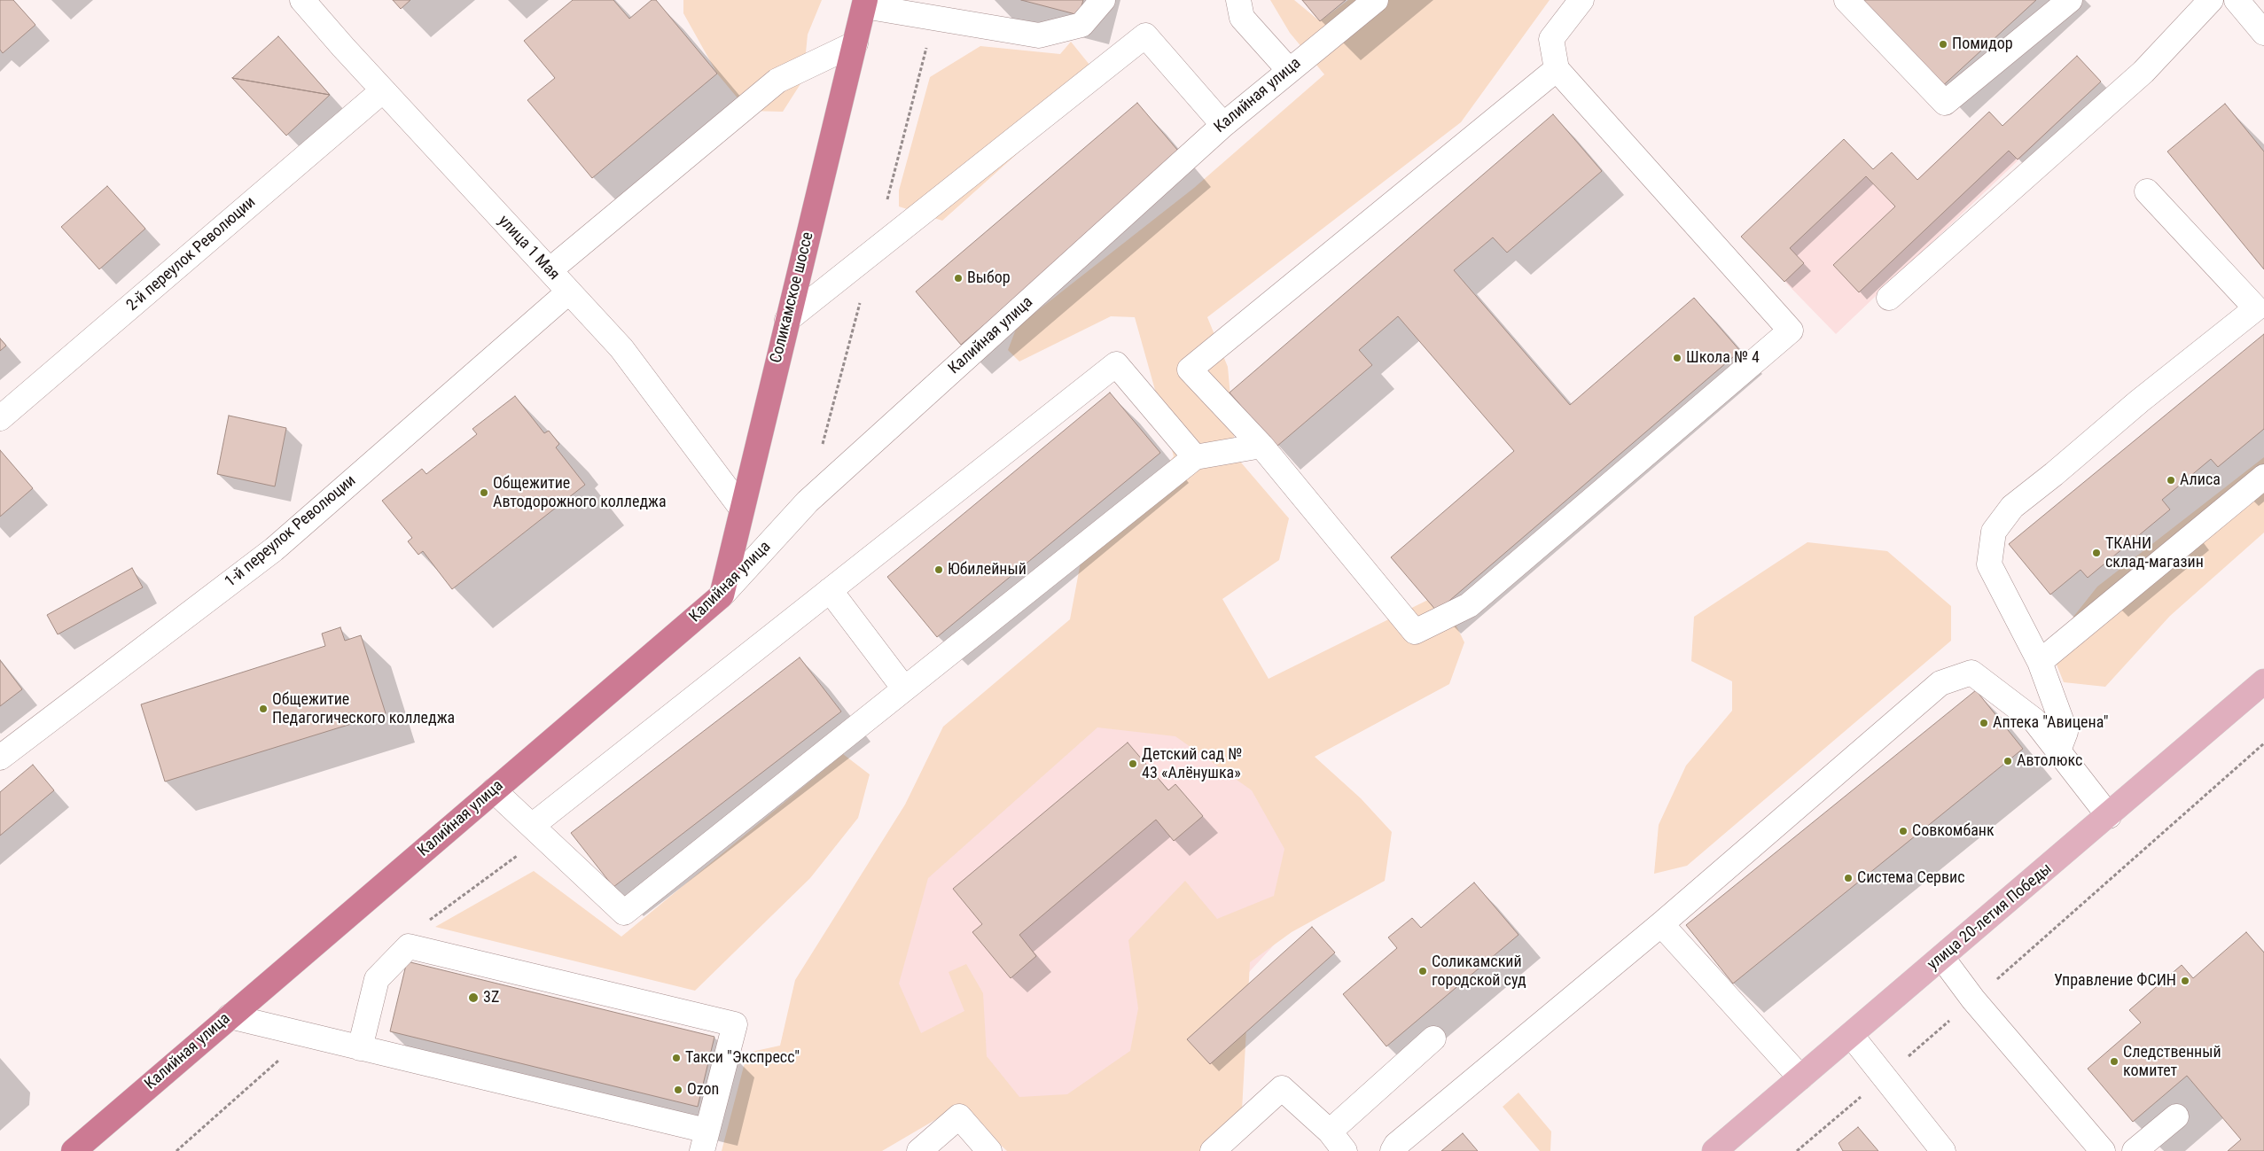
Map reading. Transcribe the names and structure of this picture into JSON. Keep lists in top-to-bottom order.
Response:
{
  "streets": {
    "highway": ["Калийная улица", "Соликамское шоссе"],
    "main road": ["улица 20-летия Победы"],
    "street": ["улица 1 Мая", "2-й переулок Революции", "1-й переулок Революции"]
  },
  "crossings": [
    ["Калийная улица", "Соликамское шоссе"],
    ["улица 1 Мая", "2-й переулок Революции"],
    ["улица 1 Мая", "Соликамское шоссе"],
    ["улица 1 Мая", "1-й переулок Революции"]
  ],
  "places": [
    "Помидор",
    "Выбор",
    "Школа № 4",
    "Алиса",
    "Общежитие Автодорожного колледжа",
    "ТКАНИ склад-магазин",
    "Юбилейный",
    "Общежитие Педагогического колледжа",
    "Аптека \"Авицена\"",
    "Автолюкс",
    "Детский сад № 43 «Алёнушка»",
    "Совкомбанк",
    "Система Сервис",
    "Соликамский городской суд",
    "Управление ФСИН",
    "3Z",
    "Такси \"Экспресс\"",
    "Следственный комитет",
    "Ozon"
  ]
}
